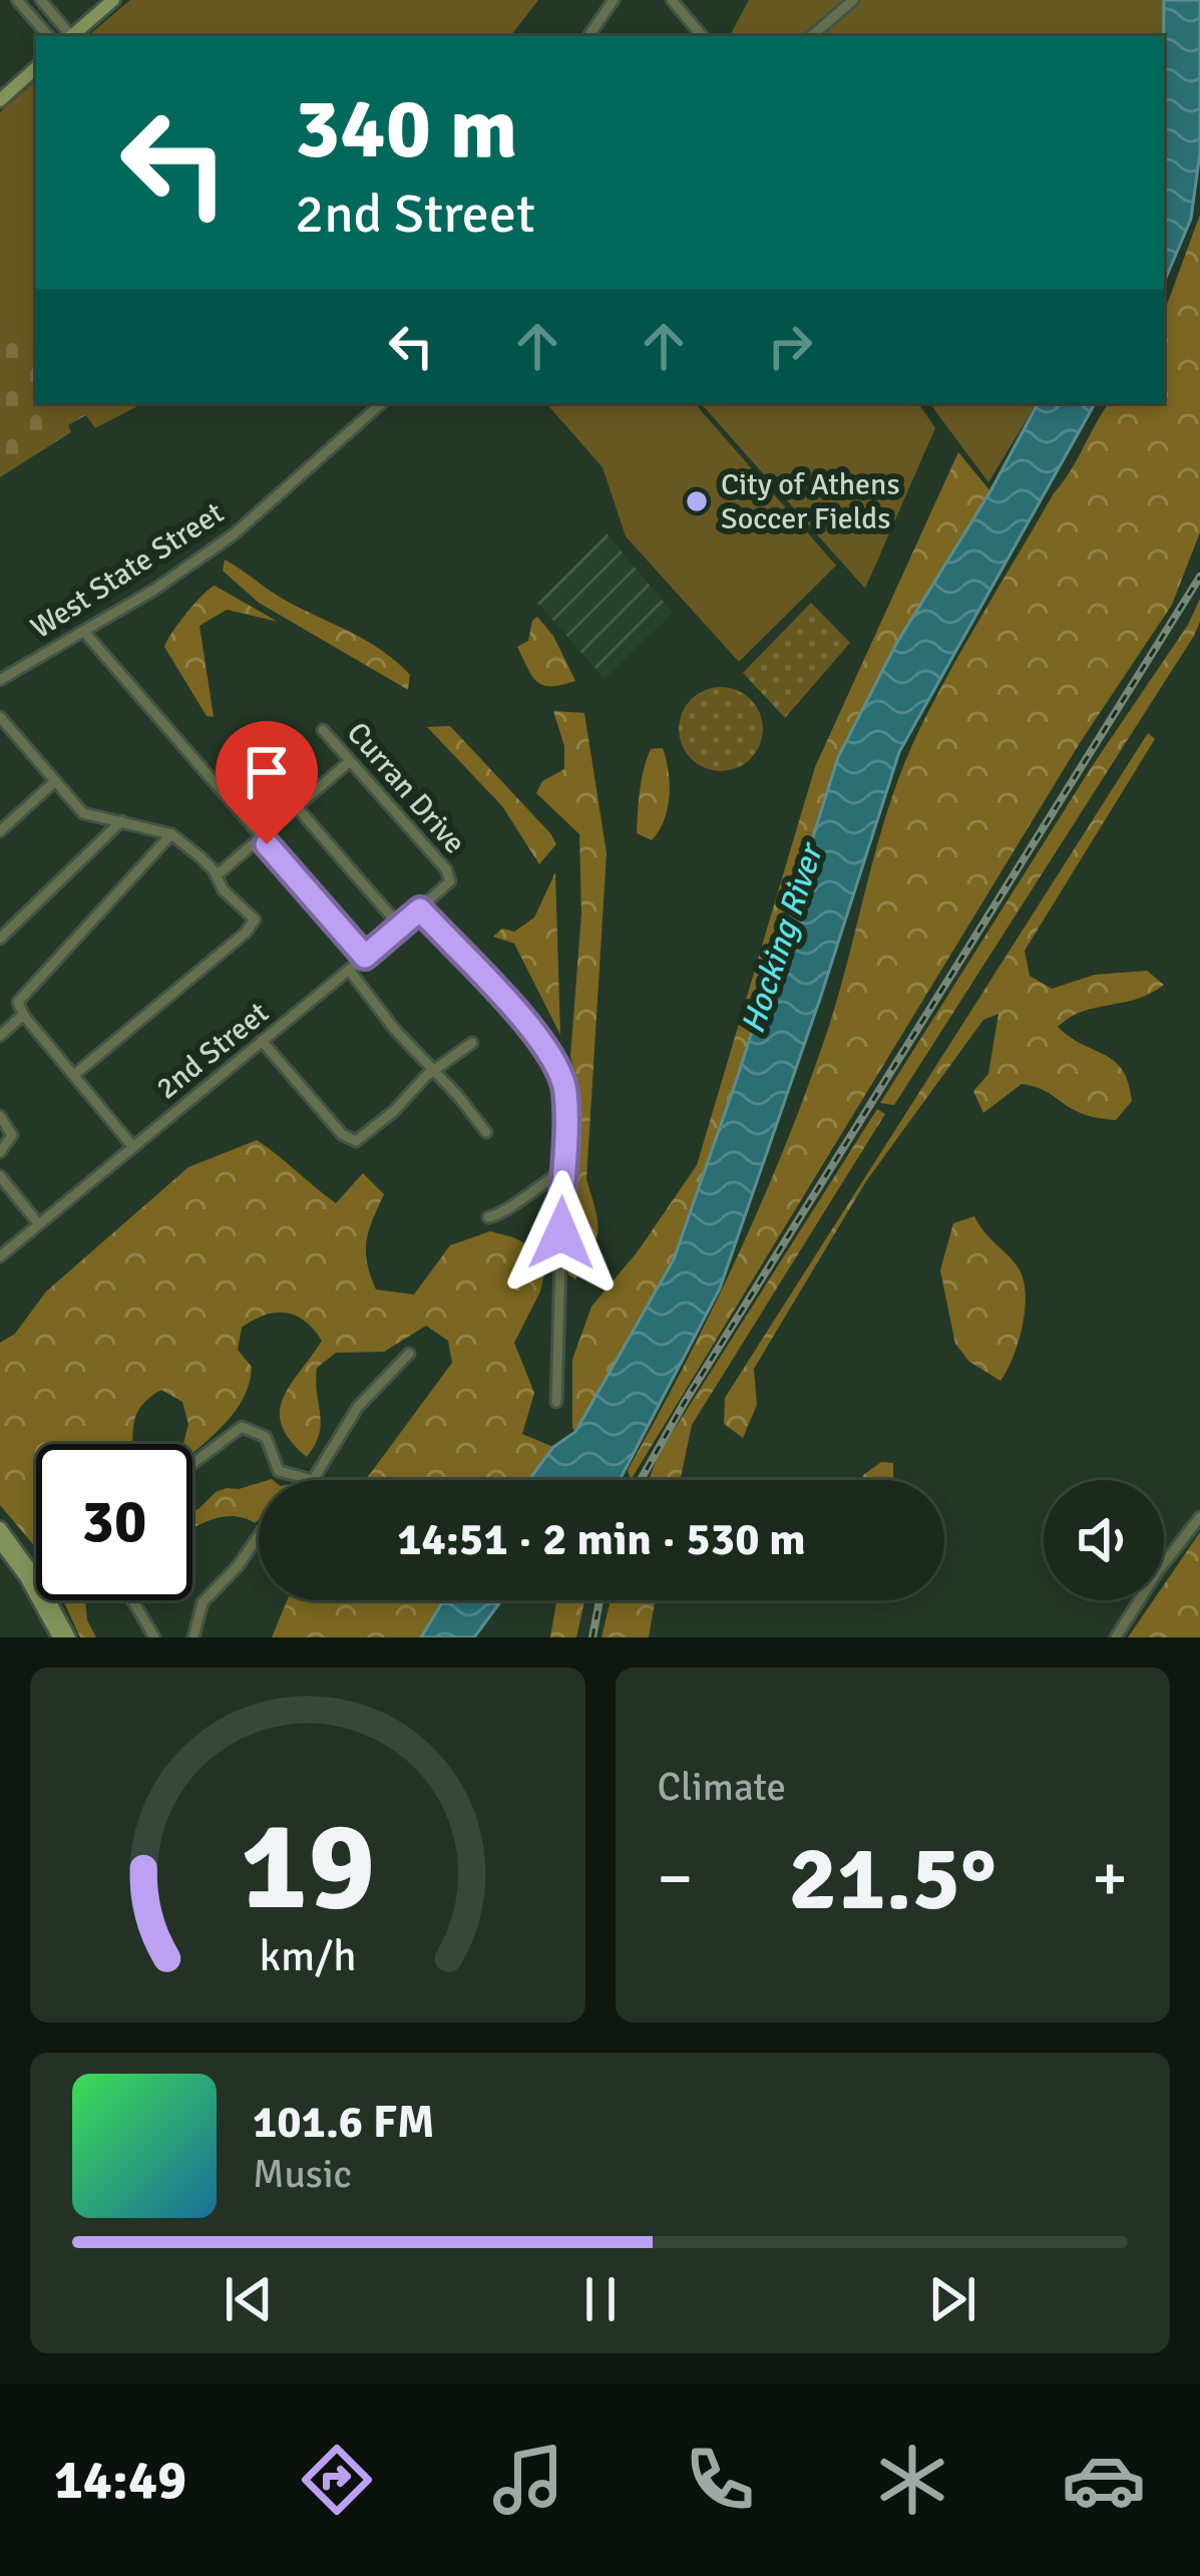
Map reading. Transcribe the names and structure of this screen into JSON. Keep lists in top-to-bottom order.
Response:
{
  "streets": {
    "street": ["West State Street", "Curran Drive", "2nd Street"]
  },
  "crossings": [
    ["Curran Drive", "2nd Street"]
  ],
  "water": ["Hocking River"],
  "places": ["City of Athens Soccer Fields"],
  "page": {
    "turn": ["340 m", "2nd Street"],
    "limit": "30",
    "trip": "14:51 · 2 min · 530 m",
    "tile": "Climate",
    "heat": ["−", "21.5°", "+"],
    "song": ["101.6 FM", "Music"],
    "tabs": "14:49",
    "gauge": ["19", "km/h"]
  }
}
